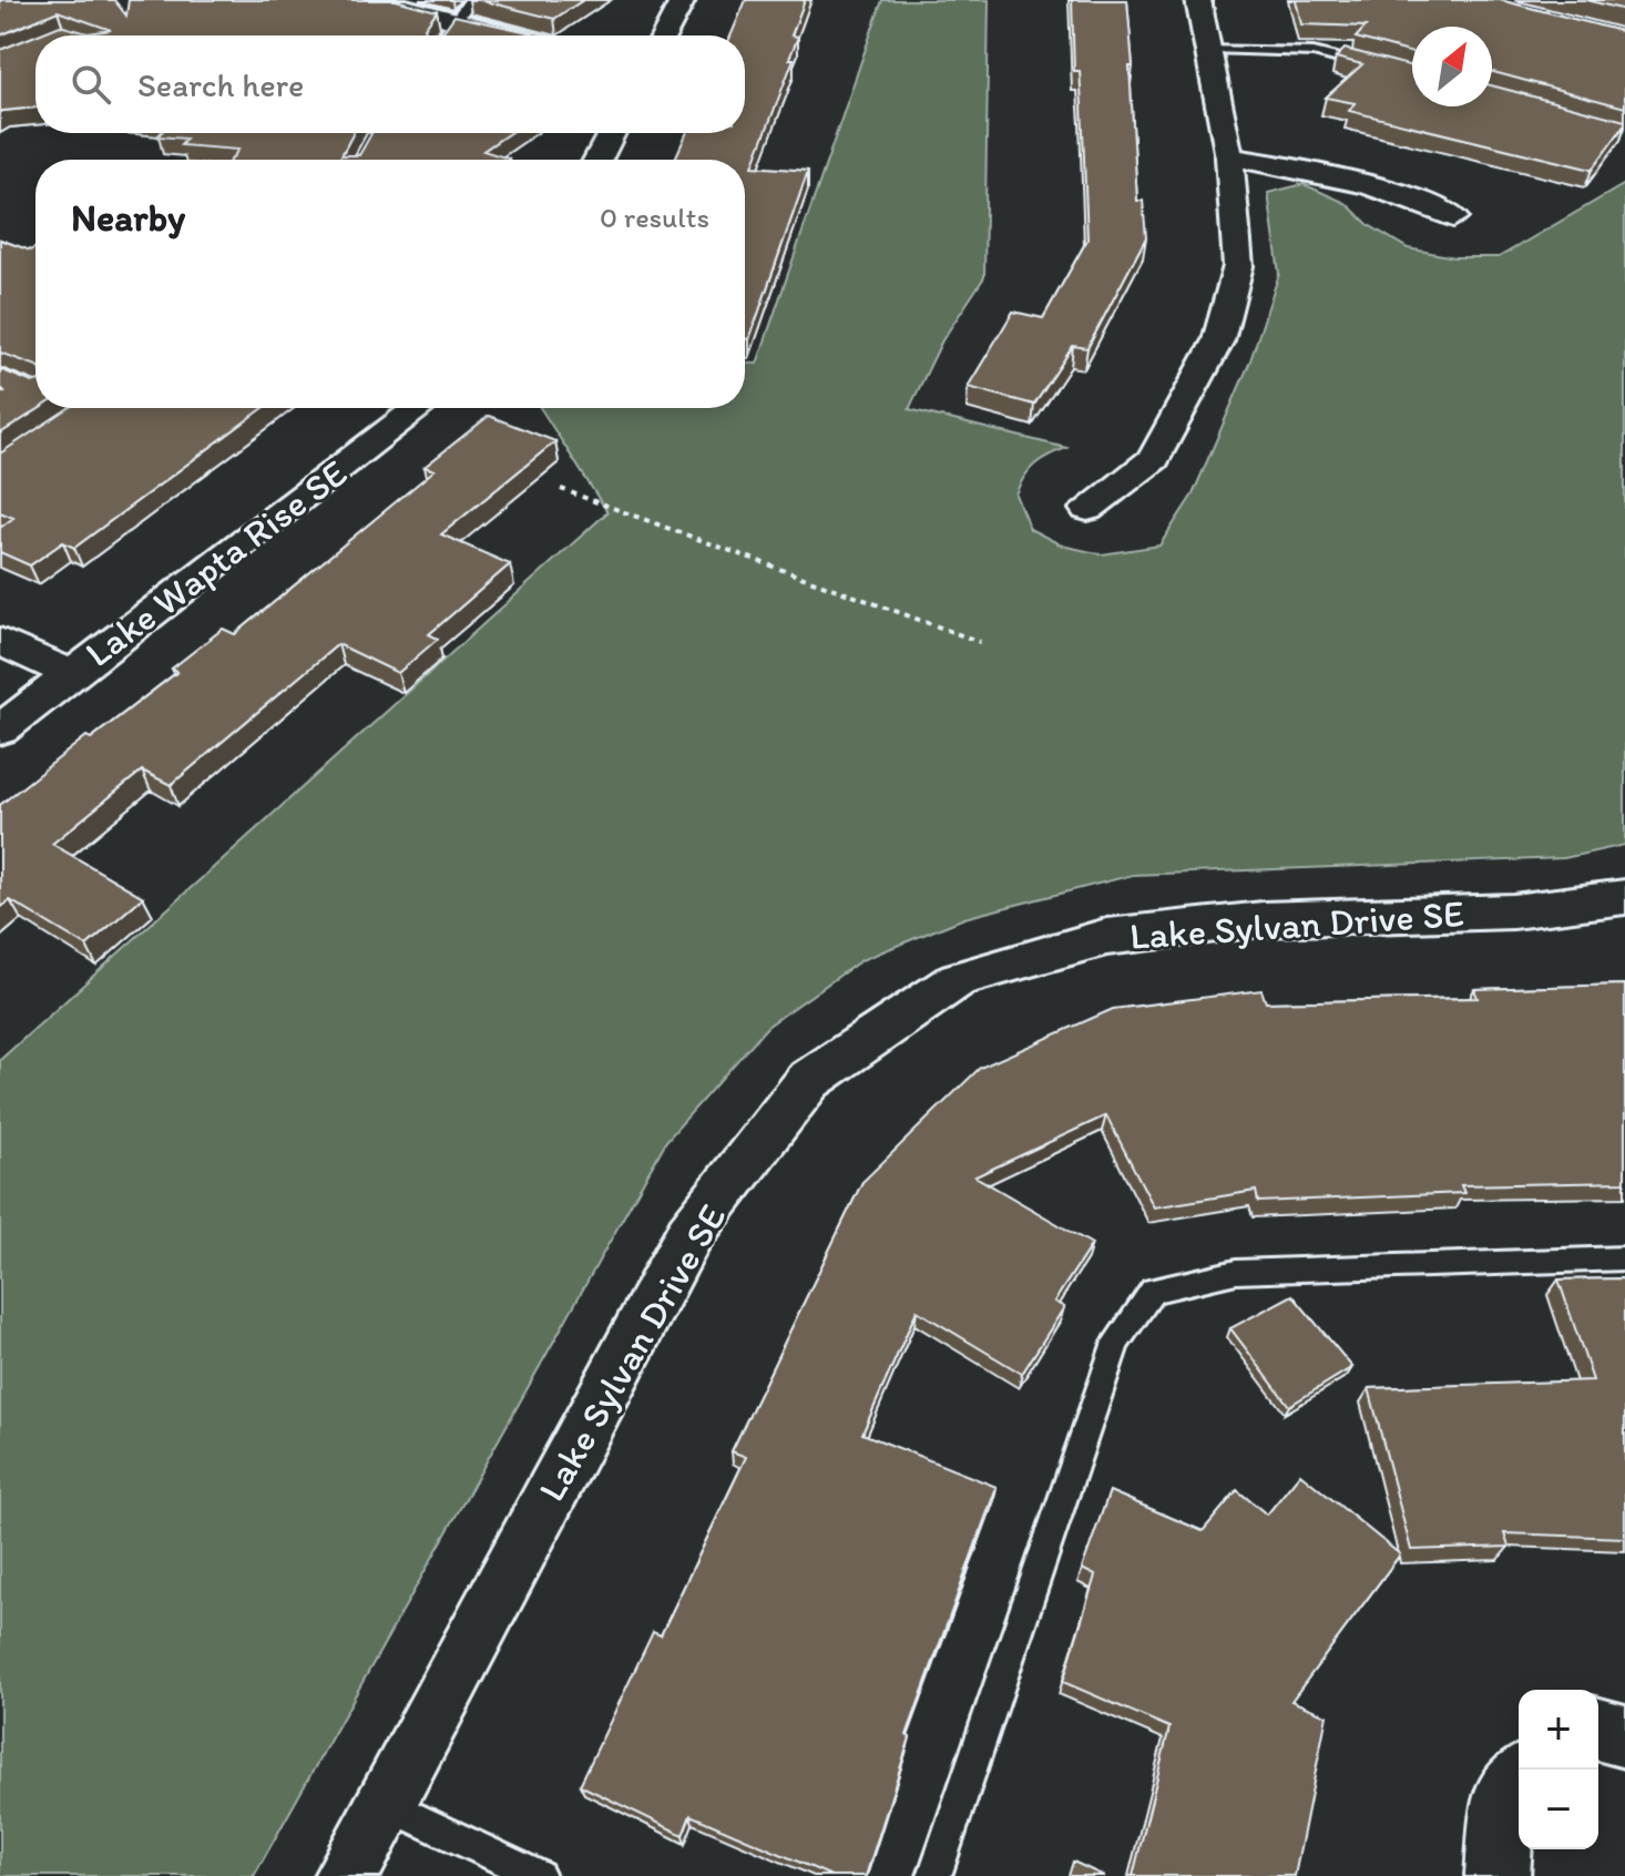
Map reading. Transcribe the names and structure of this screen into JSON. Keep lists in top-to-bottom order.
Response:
{
  "streets": {
    "street": ["Lake Wapta Rise SE", "Lake Sylvan Drive SE"]
  },
  "north": "top right",
  "page": {
    "search": "Search here",
    "heading": ["Nearby", "0 results"],
    "map_buttons": ["+", "−"]
  }
}
